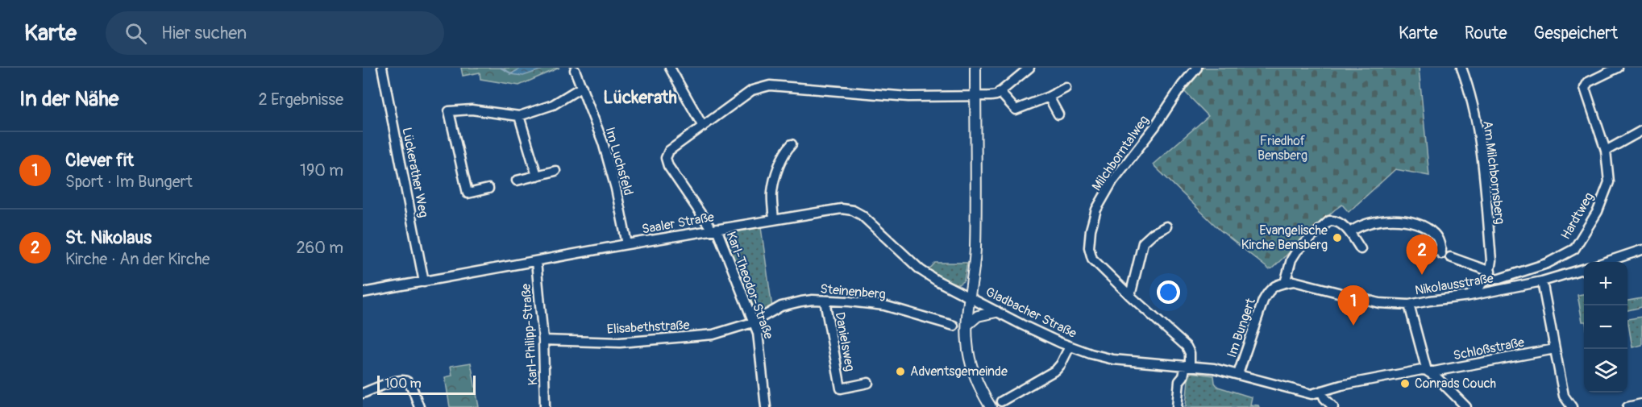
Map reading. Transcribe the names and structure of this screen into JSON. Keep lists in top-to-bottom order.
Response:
{
  "streets": {
    "main road": ["Gladbacher Straße"],
    "street": [
      "Milchborntalweg",
      "Im Luchsfeld",
      "Lückerather Weg",
      "Am Milchbornsberg",
      "Hardtweg",
      "Saaler Straße",
      "Nikolausstraße",
      "Karl-Theodor-Straße",
      "Steinenberg",
      "Elisabethstraße",
      "Im Bungert",
      "Karl-Philipp-Straße",
      "Danielsweg",
      "Schloßstraße"
    ]
  },
  "crossings": [
    ["Milchborntalweg", "Gladbacher Straße"],
    ["Im Luchsfeld", "Saaler Straße"],
    ["Lückerather Weg", "Saaler Straße"],
    ["Am Milchbornsberg", "Hardtweg"],
    ["Saaler Straße", "Karl-Theodor-Straße"],
    ["Saaler Straße", "Gladbacher Straße"],
    ["Saaler Straße", "Karl-Philipp-Straße"],
    ["Nikolausstraße", "Schloßstraße"],
    ["Karl-Theodor-Straße", "Steinenberg"],
    ["Karl-Theodor-Straße", "Elisabethstraße"],
    ["Steinenberg", "Elisabethstraße"],
    ["Steinenberg", "Danielsweg"],
    ["Gladbacher Straße", "Im Bungert"],
    ["Gladbacher Straße", "Schloßstraße"],
    ["Elisabethstraße", "Karl-Philipp-Straße"]
  ],
  "districts": ["Lückerath"],
  "parks": ["Friedhof Bensberg"],
  "places": ["Evangelische Kirche Bensberg", "Adventsgemeinde", "Conrads Couch"],
  "scale_bar": "100 m",
  "page": {
    "header": "Karte",
    "search": "Hier suchen",
    "nav": ["Karte", "Route", "Gespeichert"],
    "heading": ["In der Nähe", "2 Ergebnisse"],
    "list": [
      {
        "mark": "1",
        "name": "Clever fit",
        "note": "Sport · Im Bungert",
        "value": "190 m"
      },
      {
        "mark": "2",
        "name": "St. Nikolaus",
        "note": "Kirche · An der Kirche",
        "value": "260 m"
      }
    ],
    "pins": ["2", "1"],
    "map_buttons": ["+", "−"],
    "scale": "100 m"
  }
}
